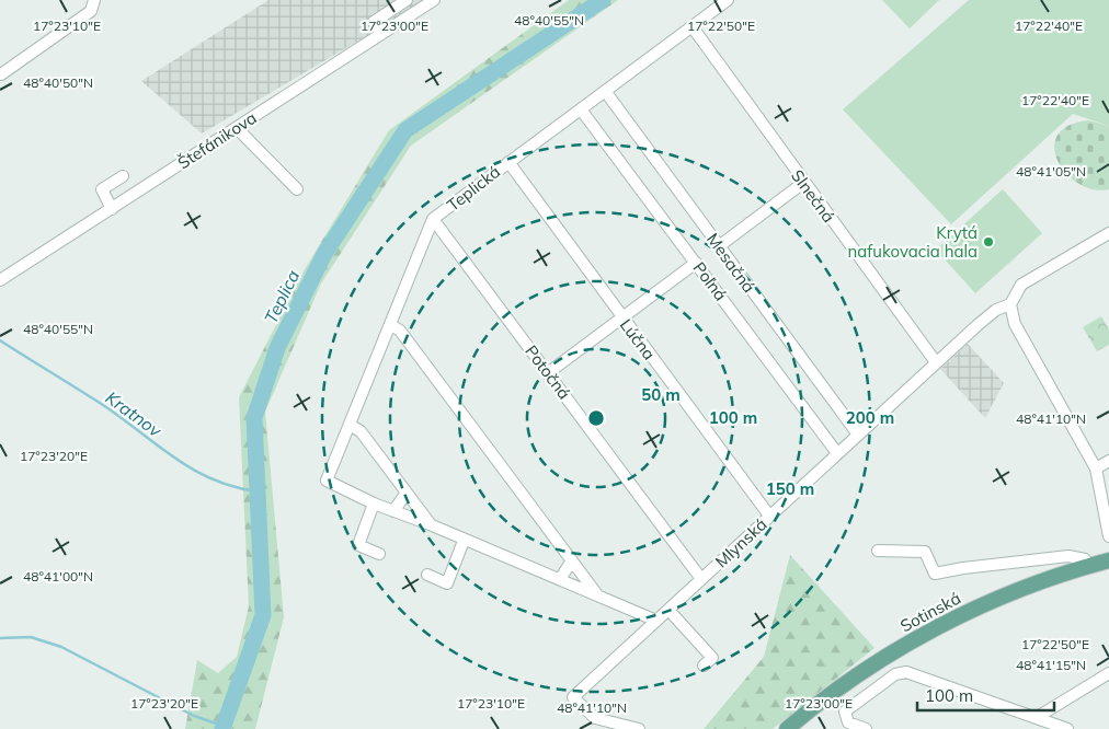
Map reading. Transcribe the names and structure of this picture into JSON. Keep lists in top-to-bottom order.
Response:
{
  "streets": {
    "main road": ["Sotinská"],
    "street": [
      "Štefánikova",
      "Teplická",
      "Slnečná",
      "Mesačná",
      "Poľná",
      "Lúčna",
      "Potočná",
      "Mlynská"
    ]
  },
  "crossings": [
    ["Teplická", "Slnečná"],
    ["Teplická", "Mesačná"],
    ["Teplická", "Poľná"],
    ["Teplická", "Lúčna"],
    ["Teplická", "Potočná"],
    ["Teplická", "Mlynská"],
    ["Slnečná", "Mlynská"],
    ["Mesačná", "Mlynská"],
    ["Poľná", "Mlynská"],
    ["Lúčna", "Mlynská"],
    ["Potočná", "Mlynská"]
  ],
  "water": ["Teplica", "Kratnov"],
  "places": ["Krytá nafukovacia hala"],
  "scale_bar": "100 m",
  "coordinates": [
    "48°40'55\"N",
    "17°23'10\"E",
    "17°23'00\"E",
    "17°22'50\"E",
    "17°22'40\"E",
    "48°40'50\"N",
    "48°41'05\"N",
    "48°41'10\"N",
    "17°23'20\"E",
    "48°41'00\"N",
    "48°41'15\"N"
  ],
  "rings": [
    "50 m",
    "100 m",
    "200 m",
    "150 m"
  ]
}
